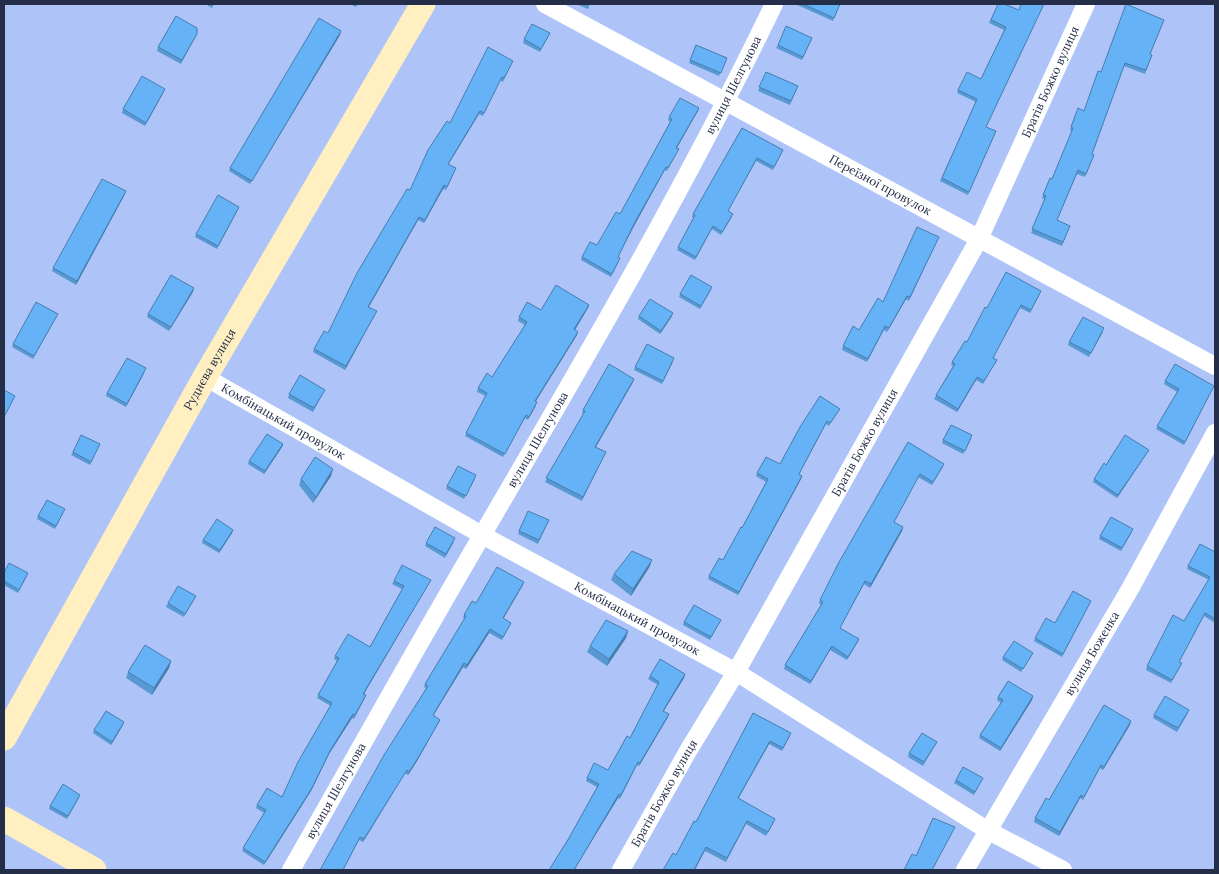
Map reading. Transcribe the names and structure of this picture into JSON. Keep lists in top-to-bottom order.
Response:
{
  "streets": {
    "street": [
      "Братів Божко вулиця",
      "вулиця Шелгунова",
      "Переїзної провулок",
      "Руднєва вулиця",
      "Комбінацький провулок",
      "вулиця Боженка"
    ]
  },
  "crossings": [
    ["Братів Божко вулиця", "Переїзної провулок"],
    ["Братів Божко вулиця", "Комбінацький провулок"],
    ["вулиця Шелгунова", "Переїзної провулок"],
    ["вулиця Шелгунова", "Комбінацький провулок"],
    ["Руднєва вулиця", "Комбінацький провулок"],
    ["Комбінацький провулок", "вулиця Боженка"]
  ]
}
